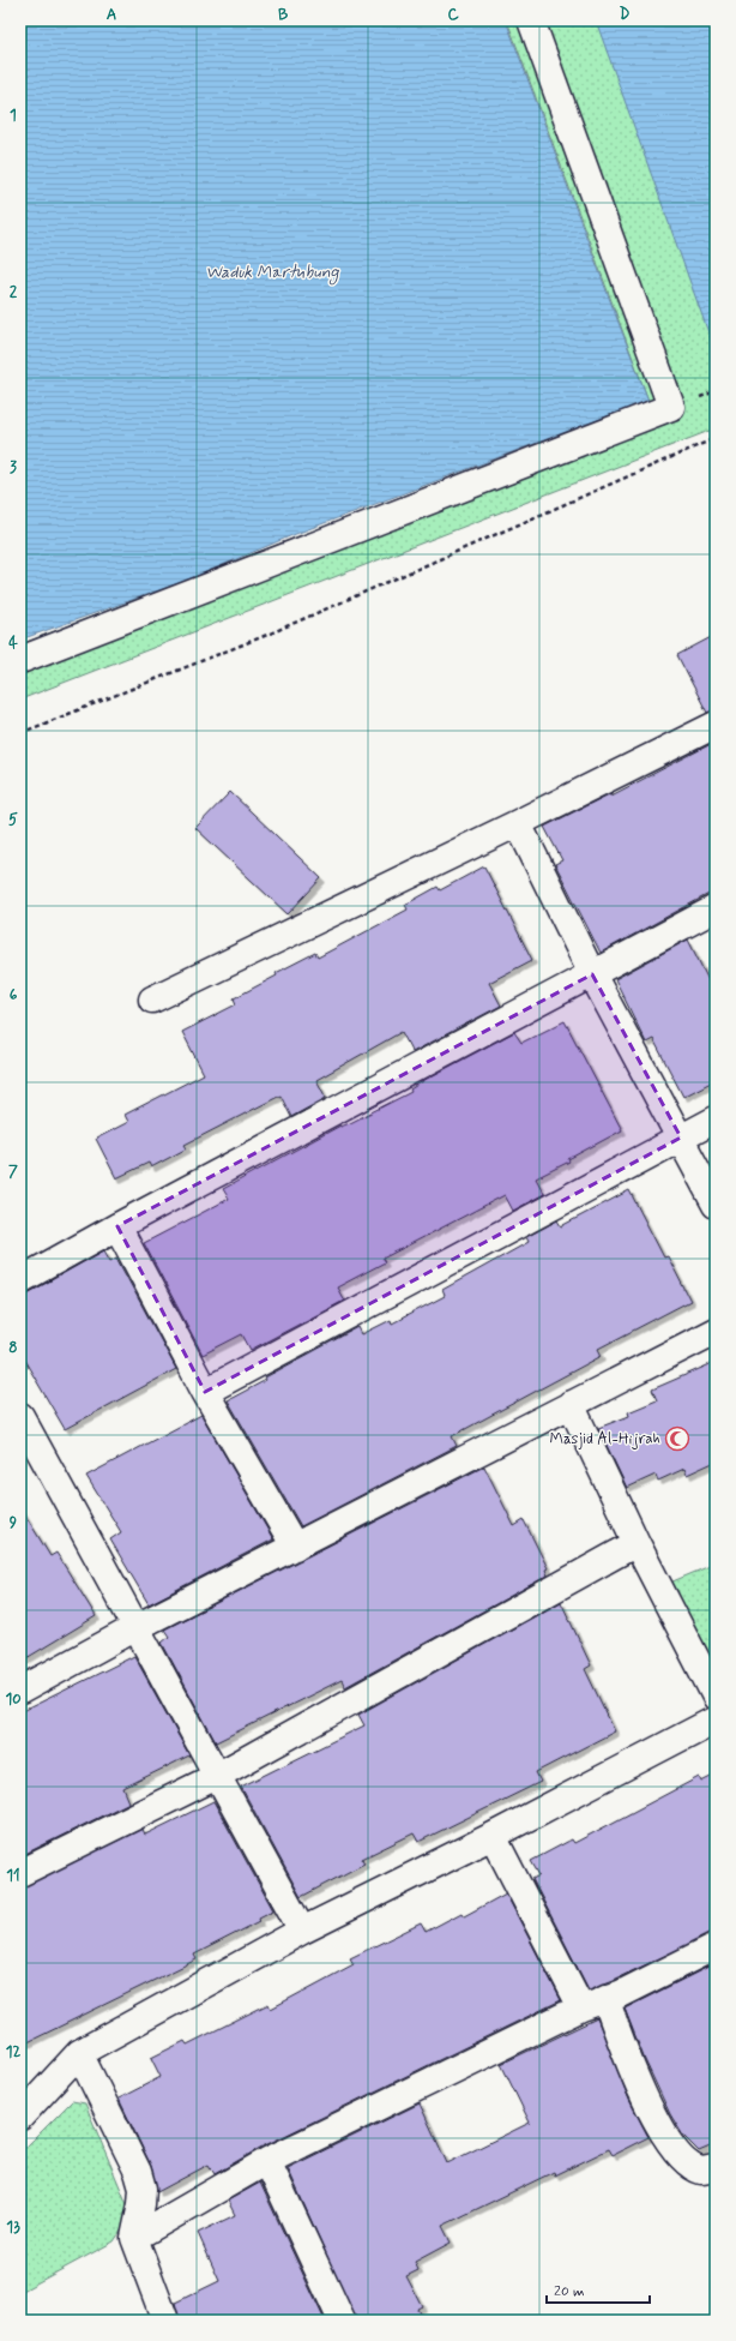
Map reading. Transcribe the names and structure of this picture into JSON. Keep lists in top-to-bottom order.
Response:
{
  "water": ["Waduk Martubung"],
  "places": {
    "mosque": ["Masjid Al-Hijrah"]
  },
  "scale_bar": "20 m",
  "grid": {
    "columns": [
      "A",
      "B",
      "C",
      "D"
    ],
    "rows": [
      "1",
      "2",
      "3",
      "4",
      "5",
      "6",
      "7",
      "8",
      "9",
      "10",
      "11",
      "12",
      "13"
    ]
  }
}
